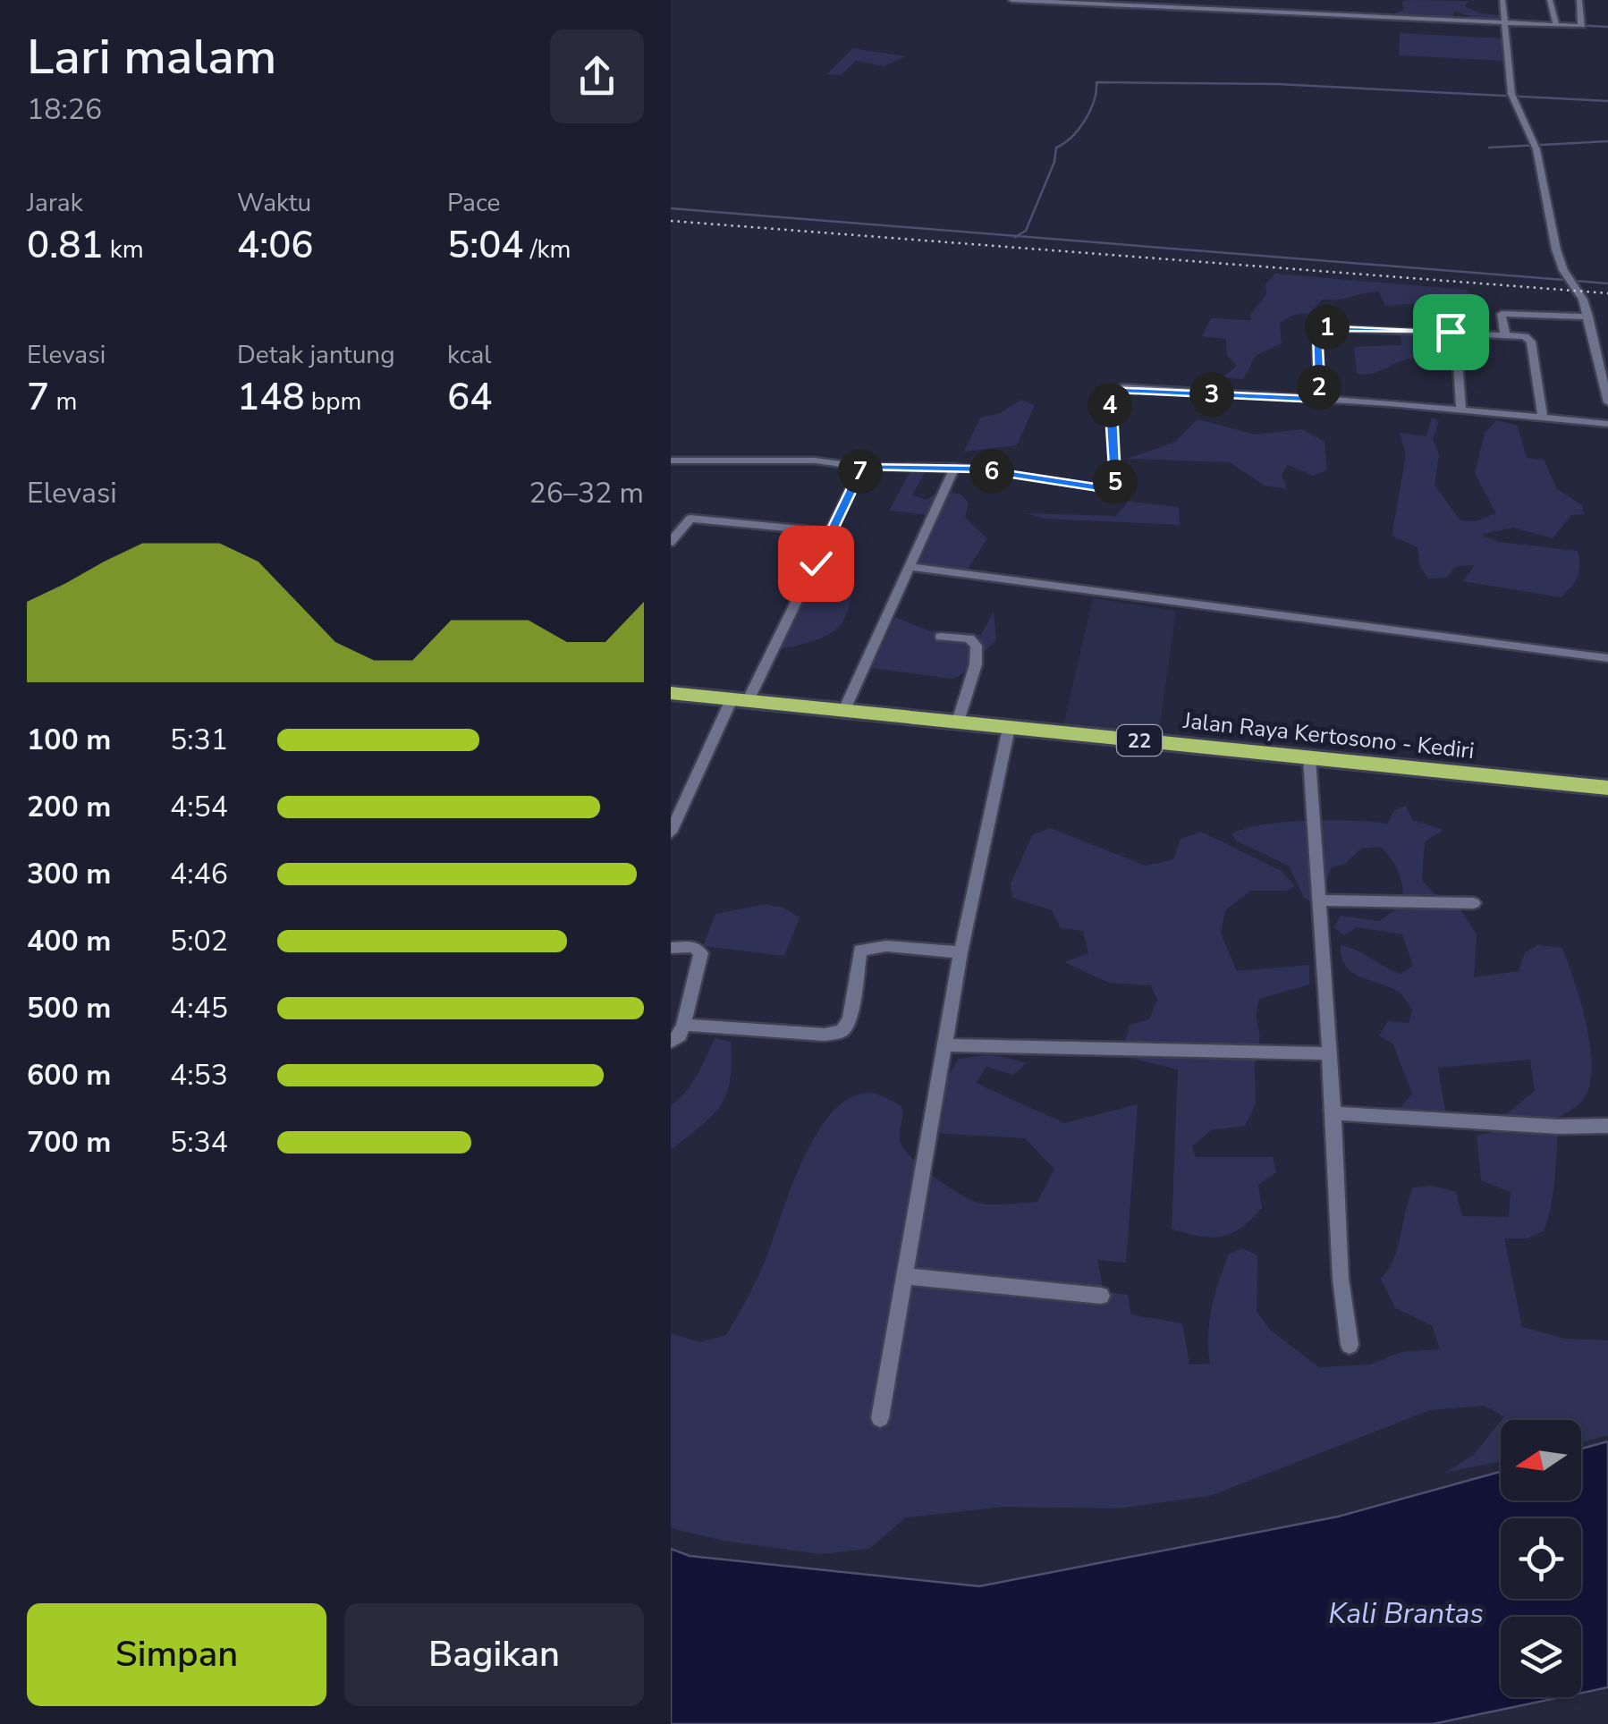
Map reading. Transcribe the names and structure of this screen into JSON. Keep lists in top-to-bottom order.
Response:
{
  "streets": {
    "highway": ["Jalan Raya Kertosono - Kediri", "22"]
  },
  "water": ["Kali Brantas"],
  "north": "left",
  "page": {
    "heading": ["Lari malam", "18:26"],
    "stats": [
      ["Jarak", "0.81 km"],
      ["Waktu", "4:06"],
      ["Pace", "5:04 /km"],
      ["Elevasi", "7 m"],
      ["Detak jantung", "148 bpm"],
      ["kcal", "64"]
    ],
    "pins": [
      "1",
      "2",
      "3",
      "4",
      "6",
      "7",
      "5"
    ],
    "chart": ["Elevasi", "26–32 m"],
    "list": [
      {
        "name": "100 m",
        "note": "5:31"
      },
      {
        "name": "200 m",
        "note": "4:54"
      },
      {
        "name": "300 m",
        "note": "4:46"
      },
      {
        "name": "400 m",
        "note": "5:02"
      },
      {
        "name": "500 m",
        "note": "4:45"
      },
      {
        "name": "600 m",
        "note": "4:53"
      },
      {
        "name": "700 m",
        "note": "5:34"
      }
    ],
    "buttons": ["Simpan", "Bagikan"]
  }
}
